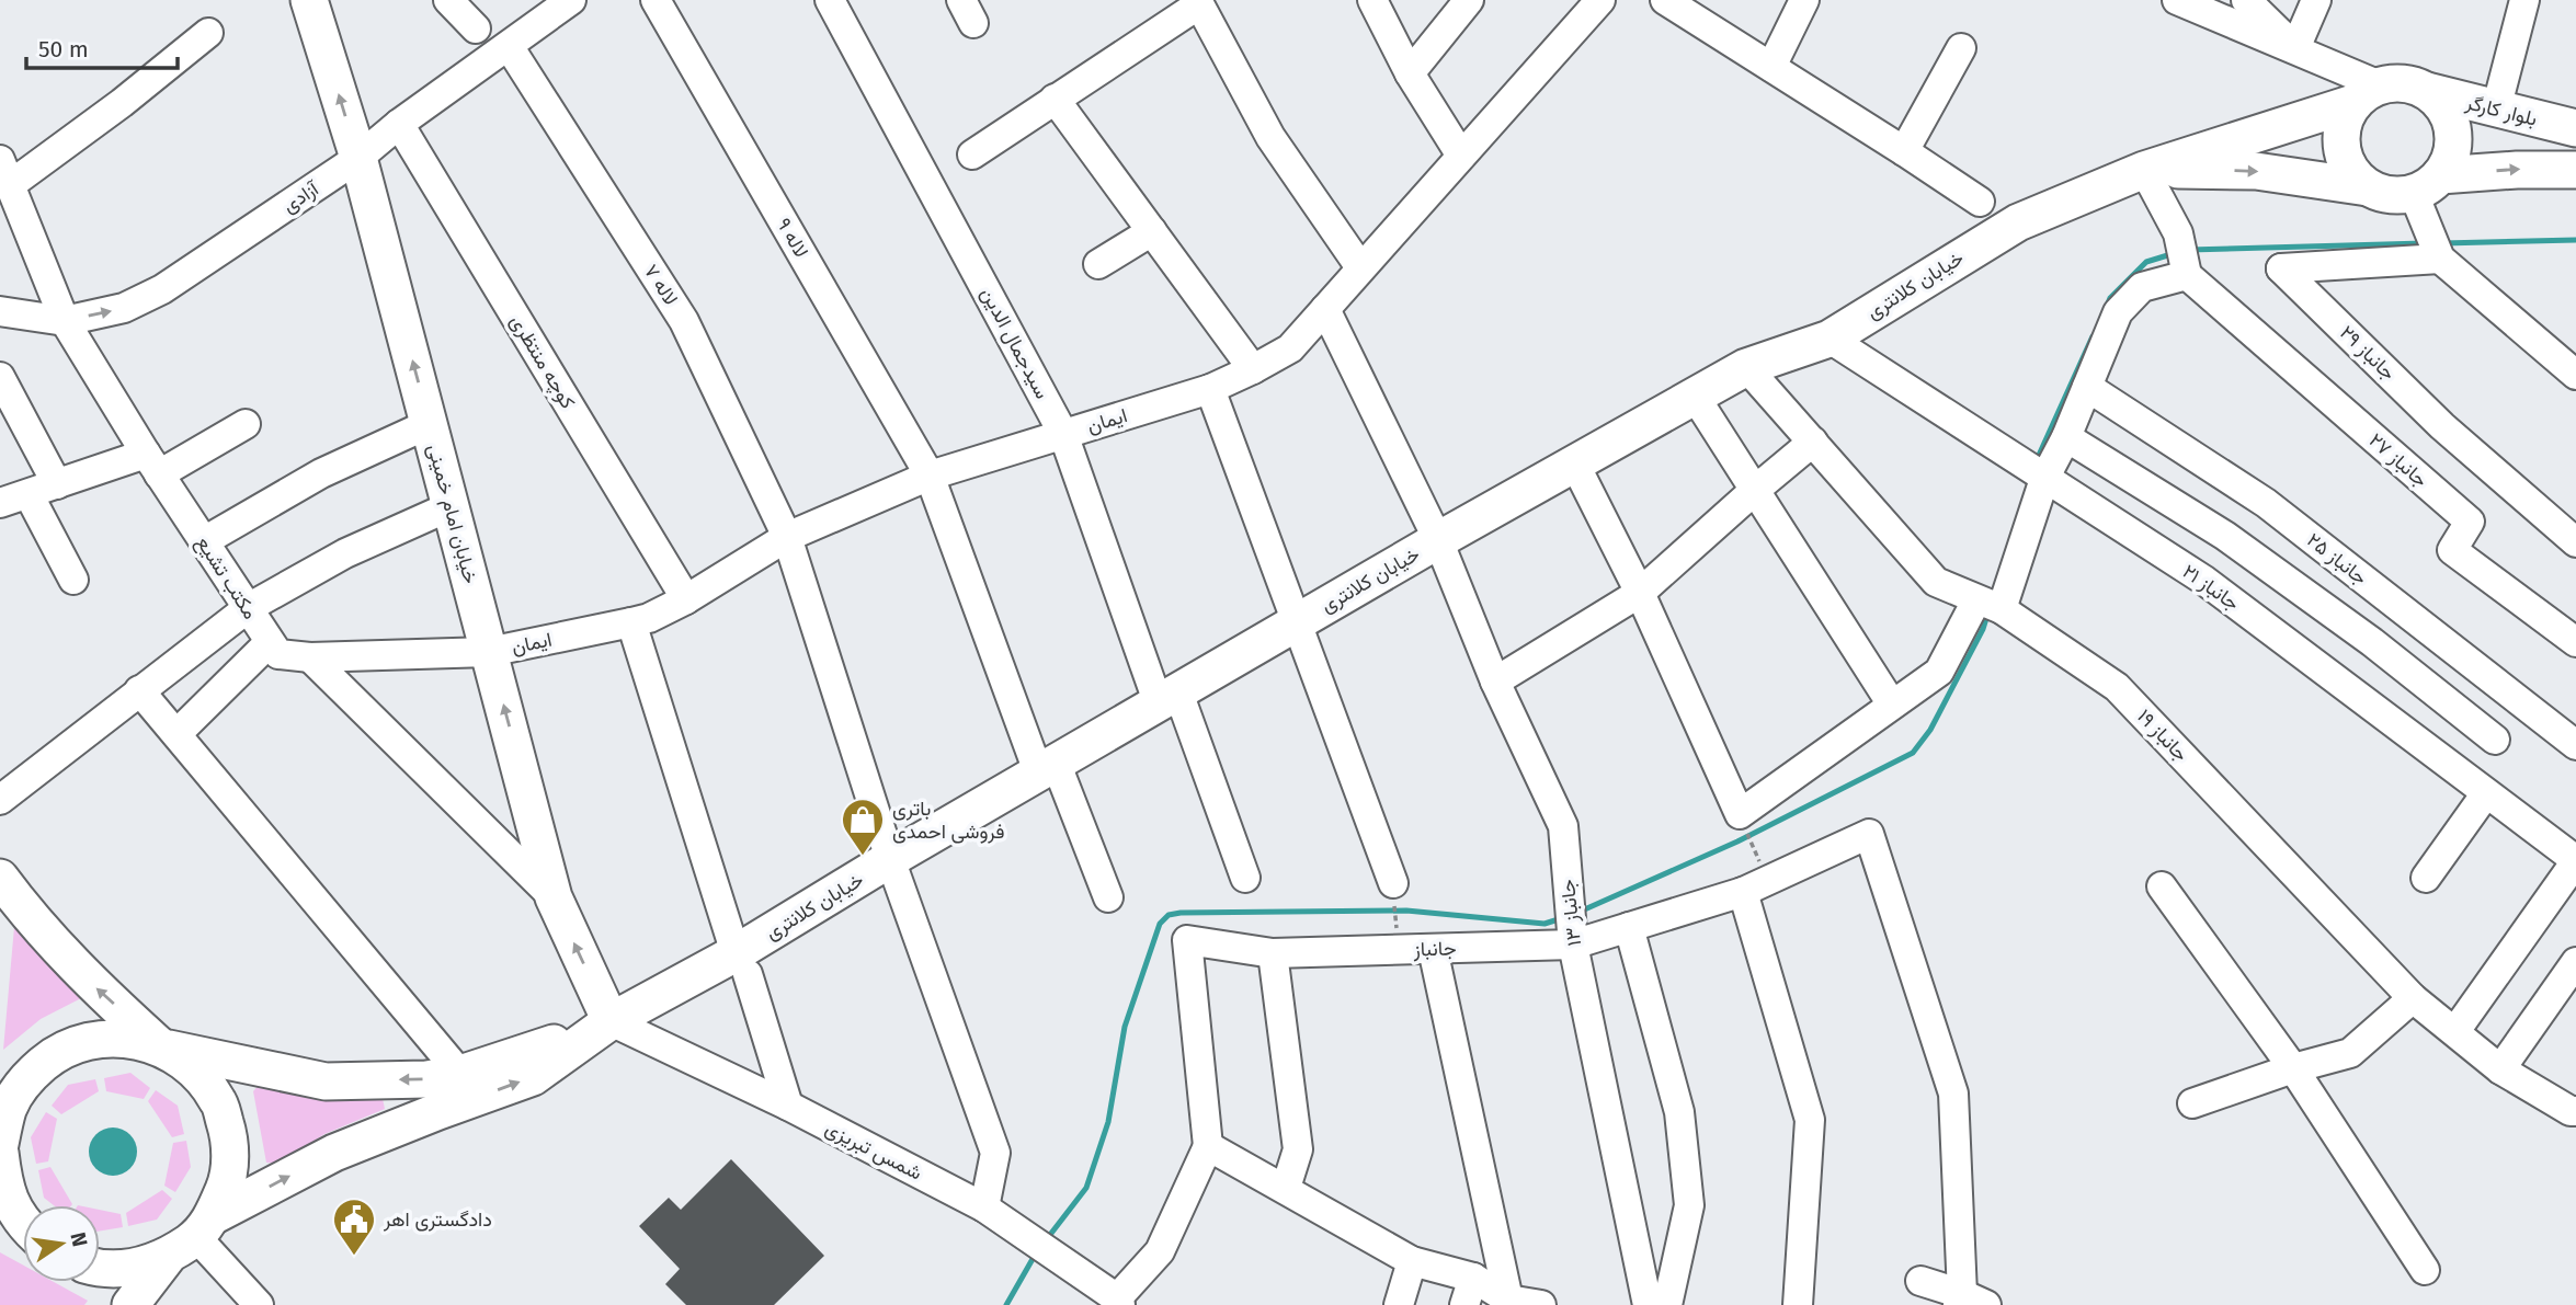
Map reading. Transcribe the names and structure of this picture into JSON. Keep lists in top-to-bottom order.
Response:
{
  "streets": {
    "main road": ["بلوار کارگر", "خیابان کلانتری", "خیابان امام خمینی"],
    "street": [
      "آزادی",
      "لاله ۹",
      "لاله ۷",
      "سیدجمال الدین",
      "جانباز ۲۹",
      "کوچه منتظری",
      "ایمان",
      "جانباز ۲۷",
      "جانباز ۲۵",
      "مکتب تشیع",
      "جانباز ۲۱",
      "جانباز ۱۹",
      "جانباز ۱۳",
      "جانباز",
      "شمس تبریزی"
    ]
  },
  "crossings": [
    ["بلوار کارگر", "خیابان کلانتری"],
    ["آزادی", "لاله ۷"],
    ["آزادی", "کوچه منتظری"],
    ["آزادی", "خیابان امام خمینی"],
    ["آزادی", "مکتب تشیع"],
    ["لاله ۹", "خیابان کلانتری"],
    ["لاله ۹", "ایمان"],
    ["لاله ۷", "خیابان کلانتری"],
    ["لاله ۷", "ایمان"],
    ["لاله ۷", "شمس تبریزی"],
    ["خیابان کلانتری", "سیدجمال الدین"],
    ["خیابان کلانتری", "خیابان امام خمینی"],
    ["خیابان کلانتری", "جانباز ۲۱"],
    ["خیابان کلانتری", "جانباز ۱۹"],
    ["خیابان کلانتری", "جانباز ۱۳"],
    ["خیابان کلانتری", "شمس تبریزی"],
    ["سیدجمال الدین", "ایمان"],
    ["کوچه منتظری", "ایمان"],
    ["ایمان", "خیابان امام خمینی"],
    ["ایمان", "جانباز ۱۳"],
    ["خیابان امام خمینی", "شمس تبریزی"],
    ["جانباز ۱۳", "جانباز"]
  ],
  "one_way": ["خیابان امام خمینی"],
  "places": {
    "shop": ["باتری فروشی احمدی"],
    "public building": ["دادگستری اهر"]
  },
  "scale_bar": "50 m",
  "north": "right"
}
